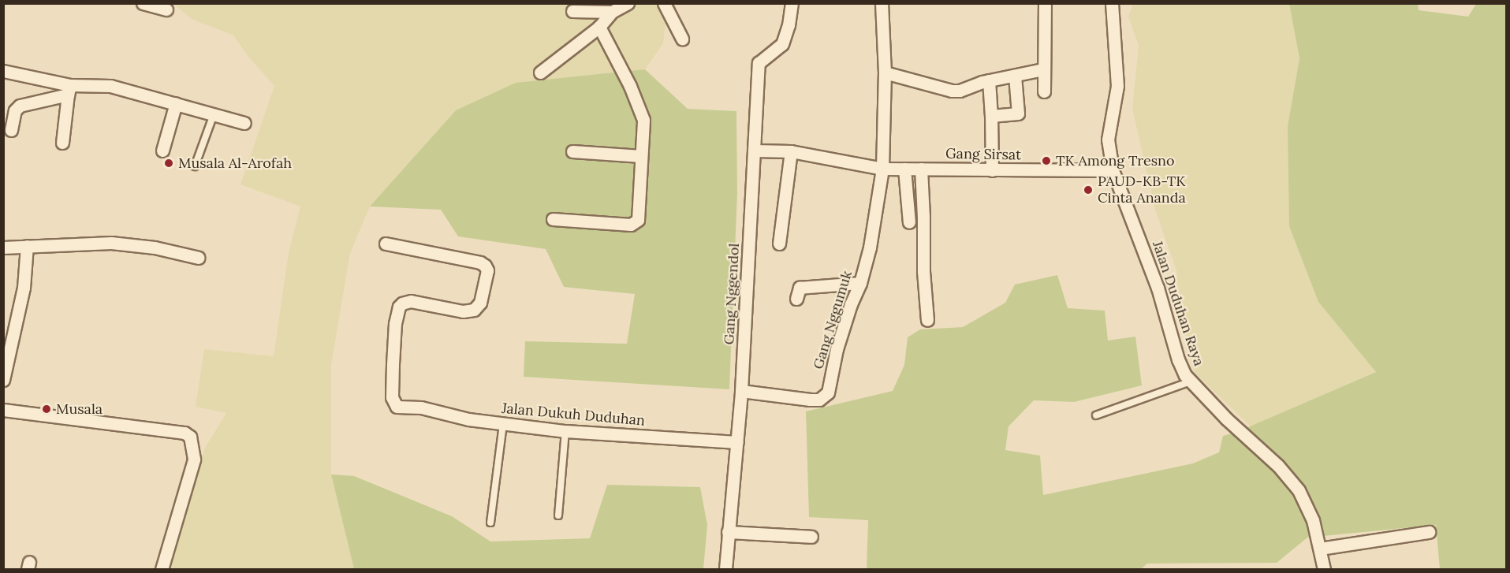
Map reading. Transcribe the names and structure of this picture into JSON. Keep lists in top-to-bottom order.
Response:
{
  "streets": {
    "street": [
      "Gang Sirsat",
      "Gang Nggendol",
      "Jalan Duduhan Raya",
      "Gang Nggumuk",
      "Jalan Dukuh Duduhan"
    ]
  },
  "crossings": [
    ["Gang Sirsat", "Jalan Duduhan Raya"],
    ["Gang Sirsat", "Gang Nggumuk"],
    ["Gang Nggendol", "Gang Nggumuk"],
    ["Gang Nggendol", "Jalan Dukuh Duduhan"]
  ],
  "places": [
    "TK Among Tresno",
    "Musala Al-Arofah",
    "PAUD-KB-TK Cinta Ananda",
    "Musala"
  ]
}
